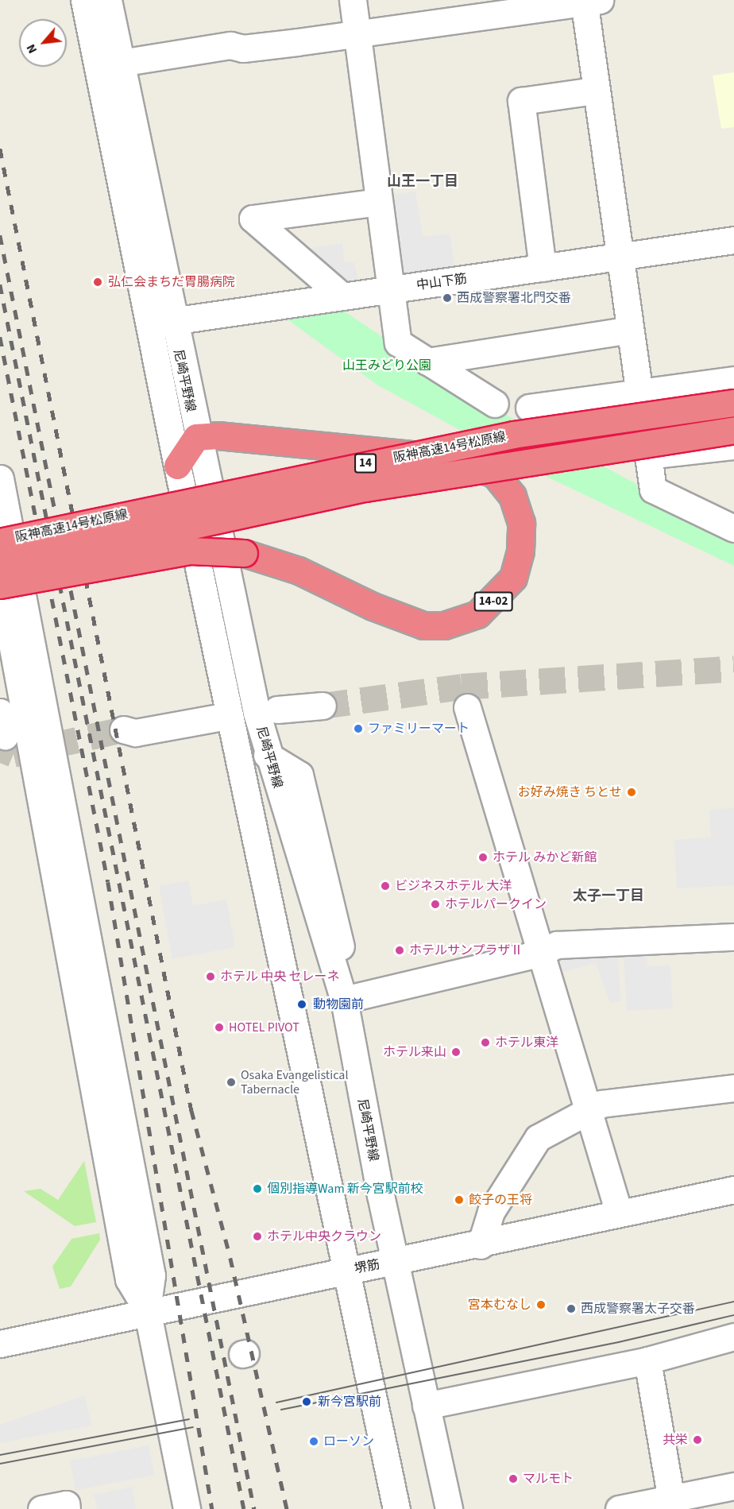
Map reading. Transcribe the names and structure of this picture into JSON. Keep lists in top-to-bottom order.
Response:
{
  "streets": {
    "highway": ["阪神高速14号松原線", "14", "14-02"],
    "street": ["中山下筋", "尼崎平野線", "堺筋"]
  },
  "crossings": [
    ["中山下筋", "尼崎平野線"],
    ["尼崎平野線", "14-02"],
    ["尼崎平野線", "堺筋"]
  ],
  "districts": ["山王一丁目", "太子一丁目"],
  "parks": ["山王みどり公園"],
  "places": [
    "弘仁会まちだ胃腸病院",
    "西成警察署北門交番",
    "ファミリーマート",
    "お好み焼き ちとせ",
    "ホテル みかど新館",
    "ビジネスホテル 大洋",
    "ホテルパークイン",
    "ホテルサンプラザⅡ",
    "ホテル 中央 セレーネ",
    "動物園前",
    "HOTEL PIVOT",
    "ホテル東洋",
    "ホテル来山",
    "Osaka Evangelistical Tabernacle",
    "個別指導Wam 新今宮駅前校",
    "餃子の王将",
    "ホテル中央クラウン",
    "宮本むなし",
    "西成警察署太子交番",
    "新今宮駅前",
    "共栄",
    "ローソン",
    "マルモト"
  ],
  "north": "bottom left"
}
